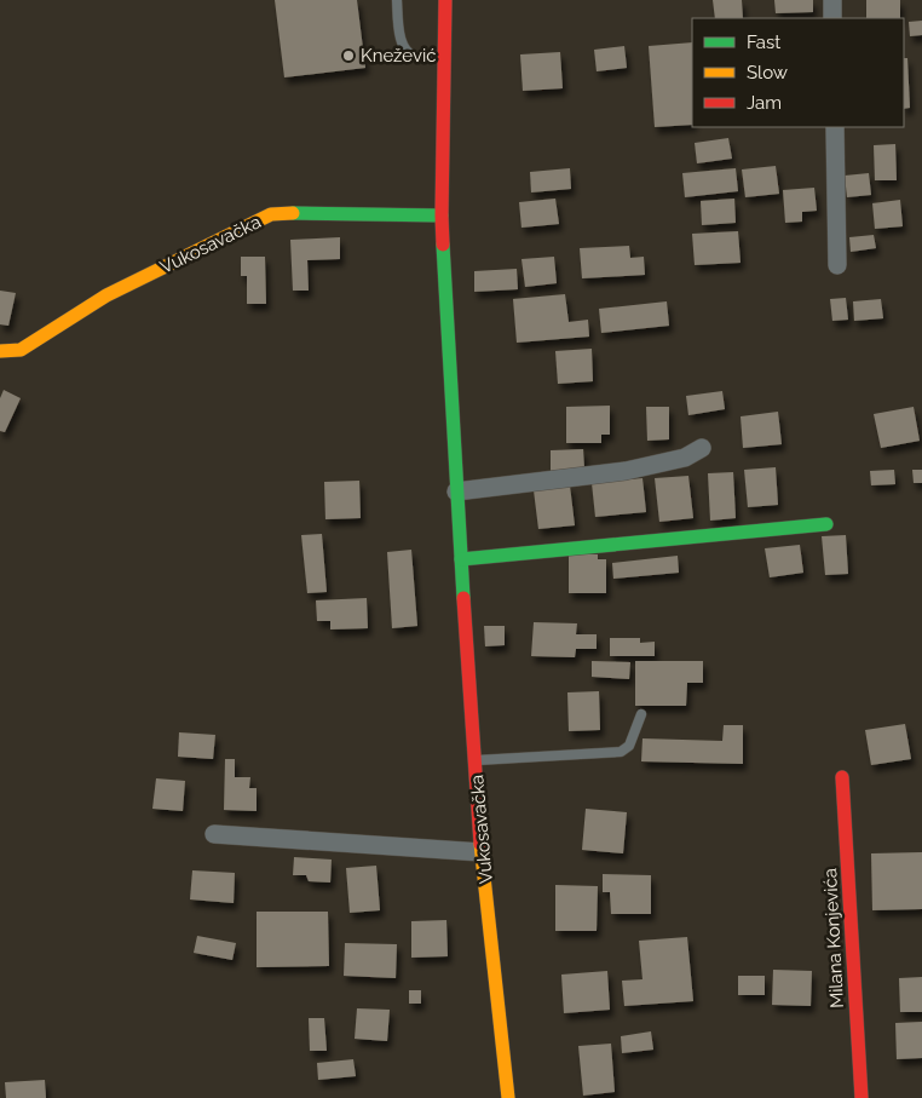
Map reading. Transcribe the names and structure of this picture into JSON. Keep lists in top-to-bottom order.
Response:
{
  "streets": {
    "street": ["Vukosavačka", "Milana Konjevića"]
  },
  "places": ["Knežević"],
  "legend": ["Fast", "Slow", "Jam"]
}
